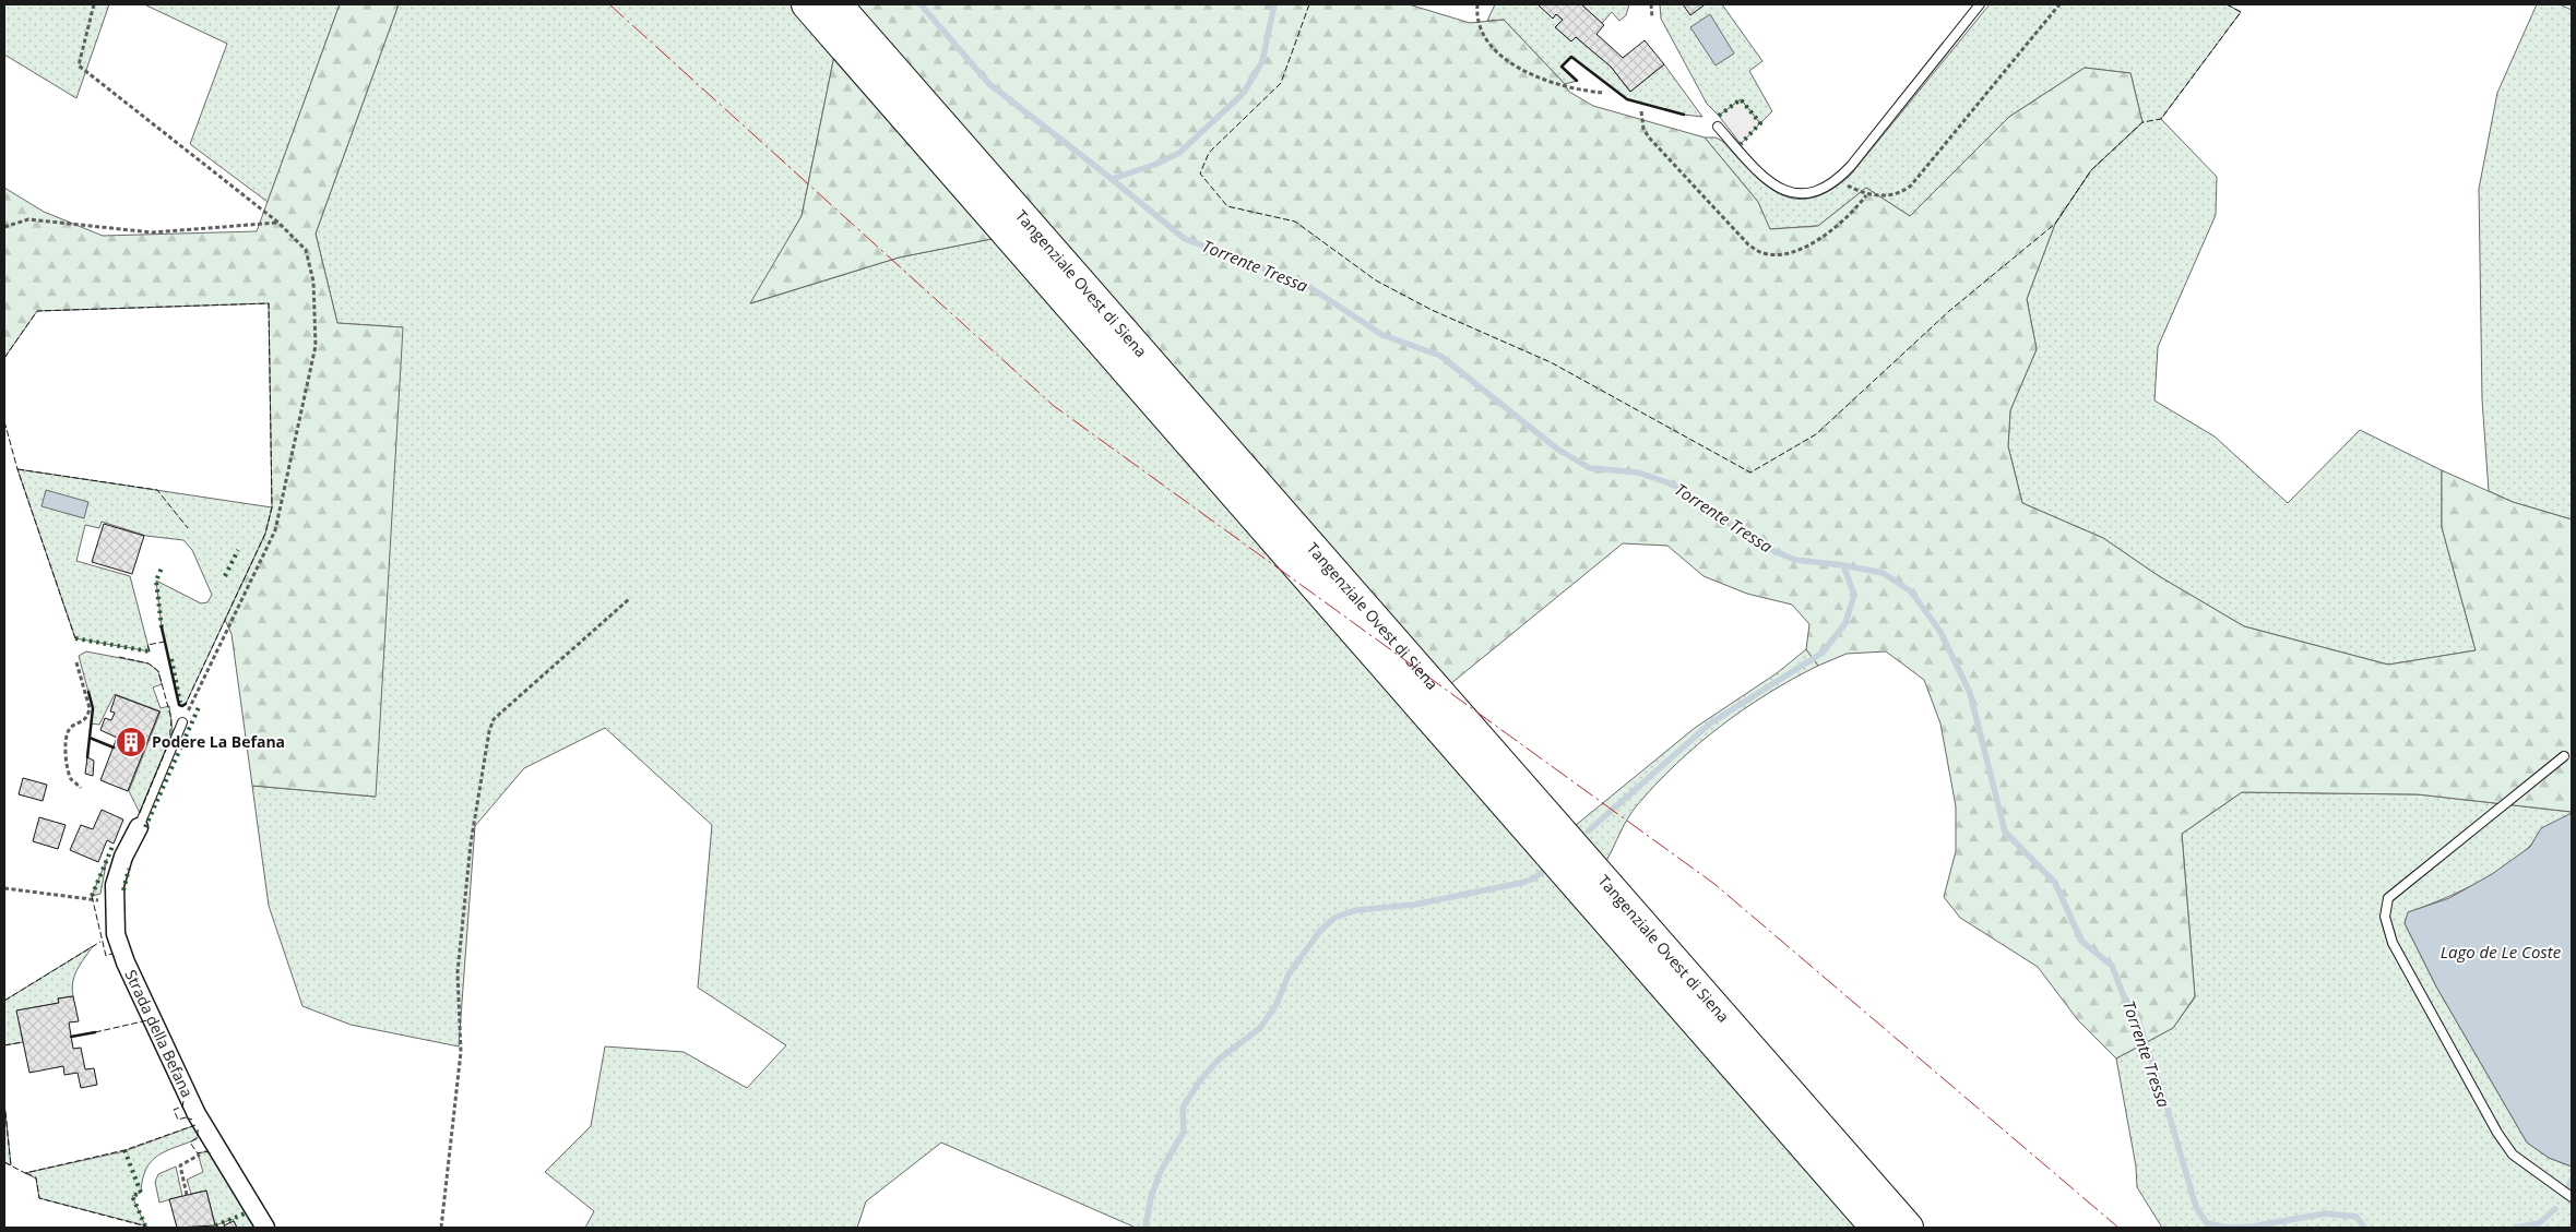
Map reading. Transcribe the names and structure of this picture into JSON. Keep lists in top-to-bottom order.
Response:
{
  "streets": {
    "highway": ["Tangenziale Ovest di Siena"],
    "street": ["Strada della Befana"]
  },
  "water": ["Torrente Tressa", "Lago de Le Coste"],
  "places": {
    "building": ["Podere La Befana"]
  }
}
